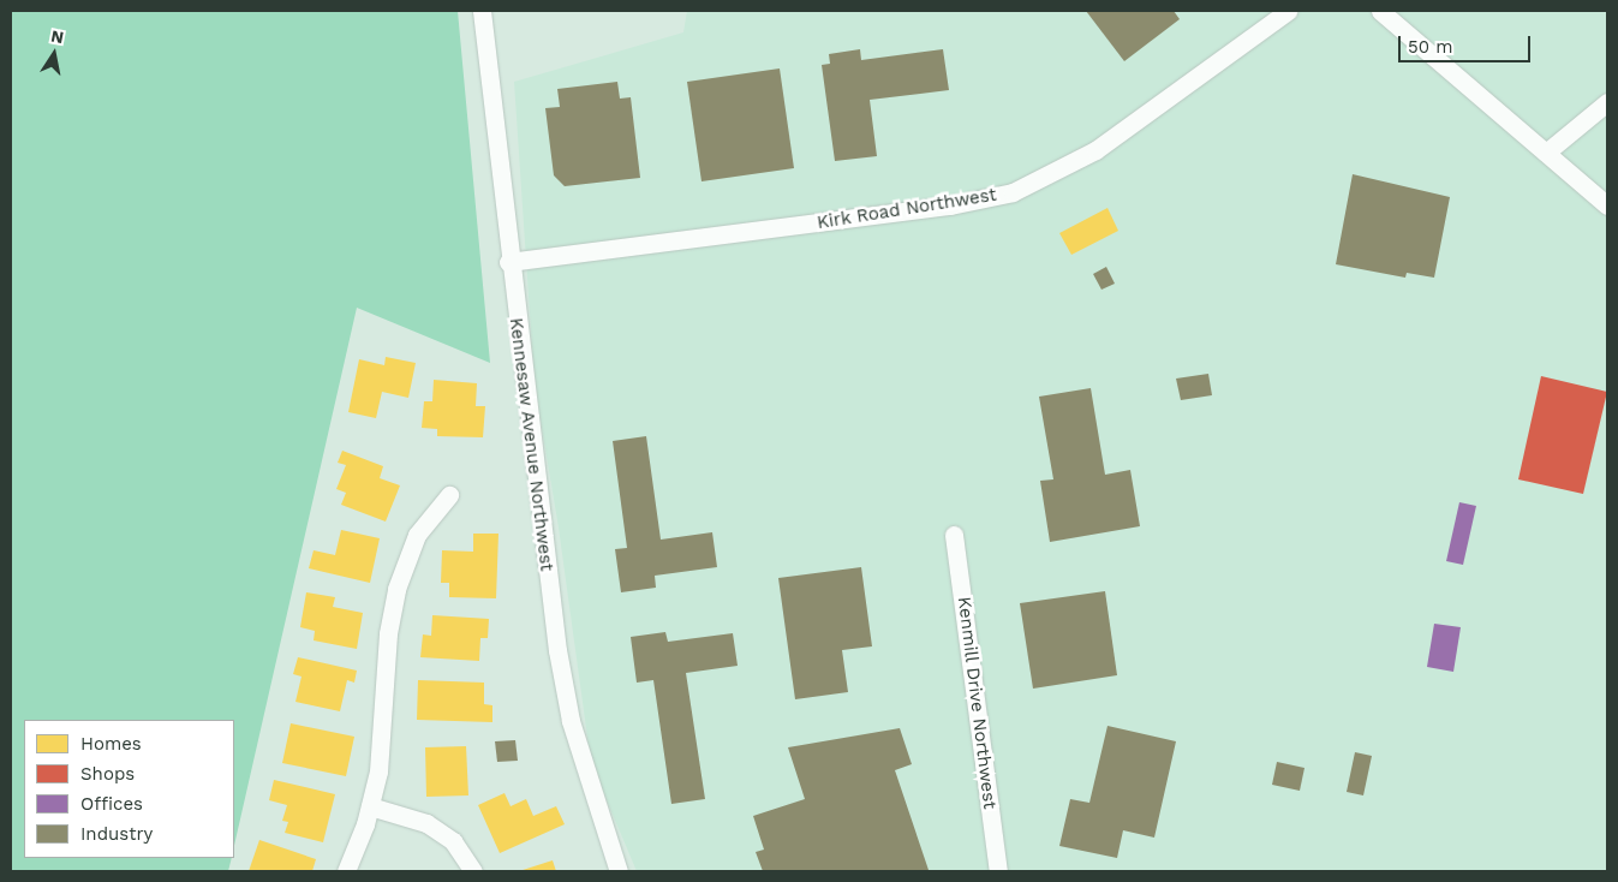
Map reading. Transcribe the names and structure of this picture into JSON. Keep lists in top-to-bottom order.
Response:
{
  "streets": {
    "street": ["Kirk Road Northwest", "Kennesaw Avenue Northwest", "Kenmill Drive Northwest"]
  },
  "crossings": [
    ["Kirk Road Northwest", "Kennesaw Avenue Northwest"]
  ],
  "legend": [
    "Homes",
    "Shops",
    "Offices",
    "Industry"
  ],
  "scale_bar": "50 m",
  "north": "top"
}
